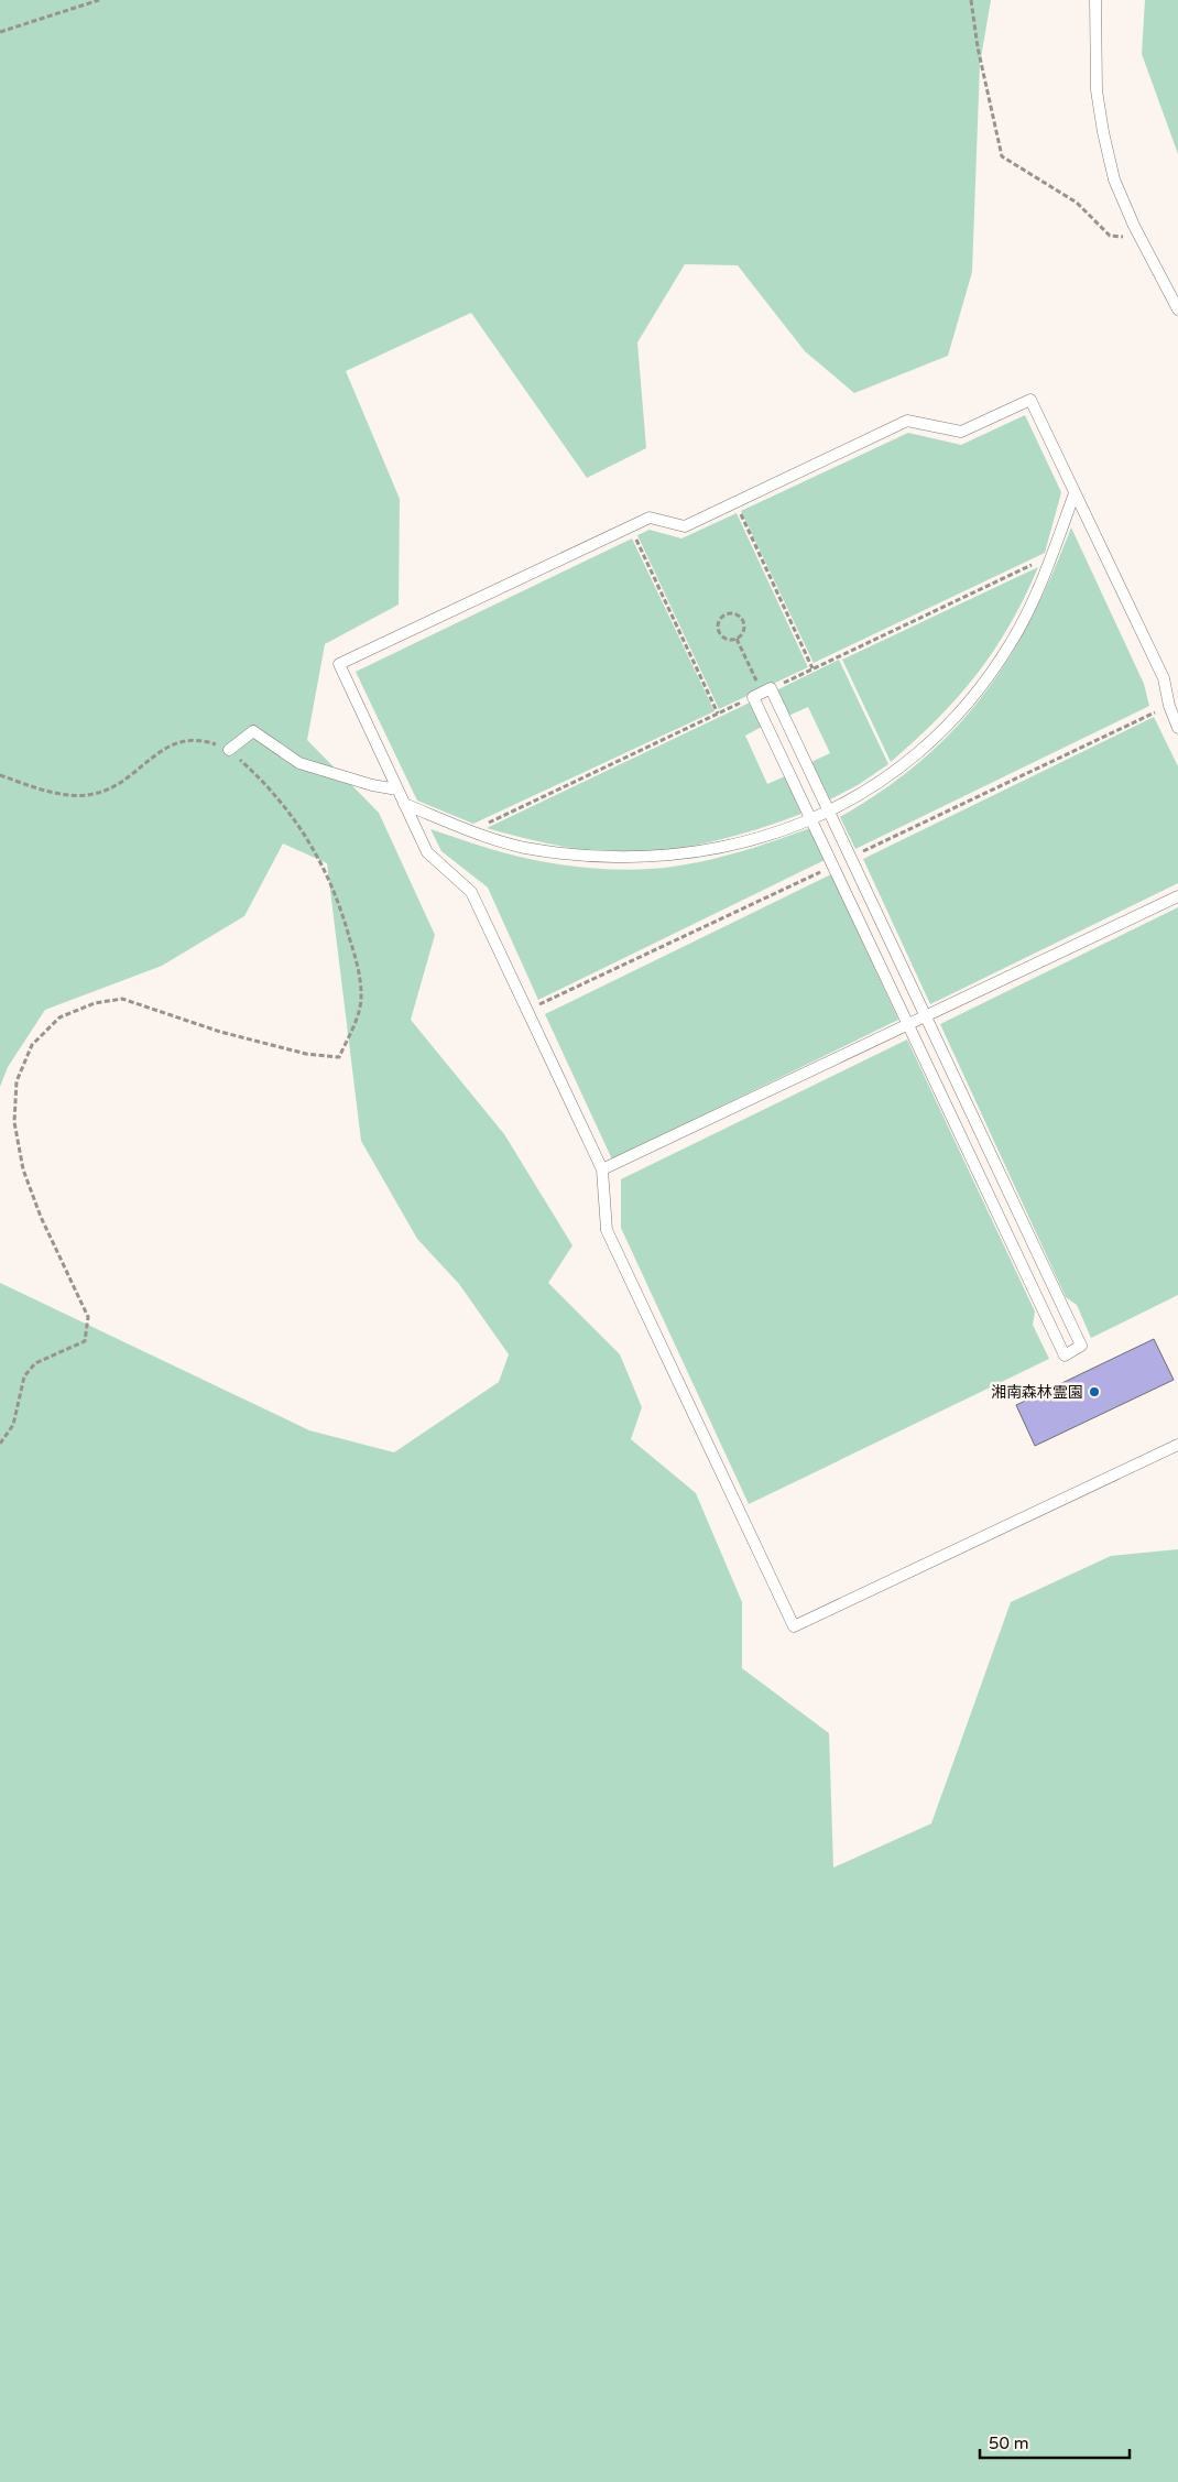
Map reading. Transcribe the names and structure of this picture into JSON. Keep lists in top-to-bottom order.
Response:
{
  "places": ["湘南森林霊園"],
  "scale_bar": "50 m"
}
